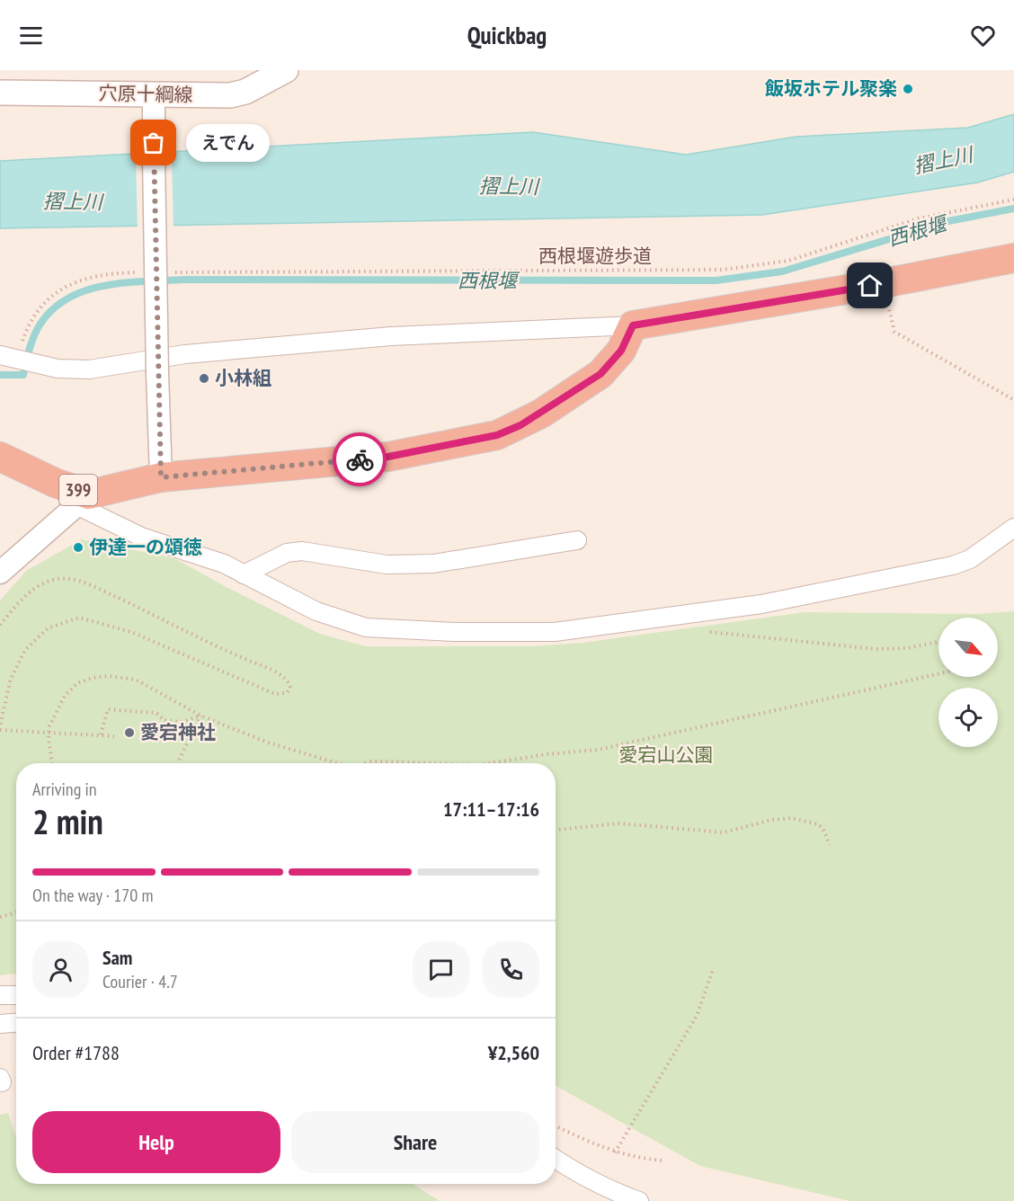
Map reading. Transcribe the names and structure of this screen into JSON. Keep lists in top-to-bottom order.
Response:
{
  "streets": {
    "highway": ["399"],
    "main road": ["穴原十綱線"],
    "path": ["西根堰遊歩道"]
  },
  "water": ["摺上川", "西根堰"],
  "parks": ["愛宕山公園"],
  "places": [
    "飯坂ホテル聚楽",
    "えでん",
    "小林組",
    "伊達一の頌徳",
    "愛宕神社"
  ],
  "north": "bottom right",
  "page": {
    "header": "Quickbag",
    "bubble": "えでん",
    "heading": ["2 min", "Arriving in", "17:11–17:16"],
    "panel": [
      "Sam",
      "Courier · 4.7",
      "Order #1788",
      "¥2,560"
    ],
    "bar": "On the way · 170 m",
    "buttons": ["Help", "Share"]
  }
}
